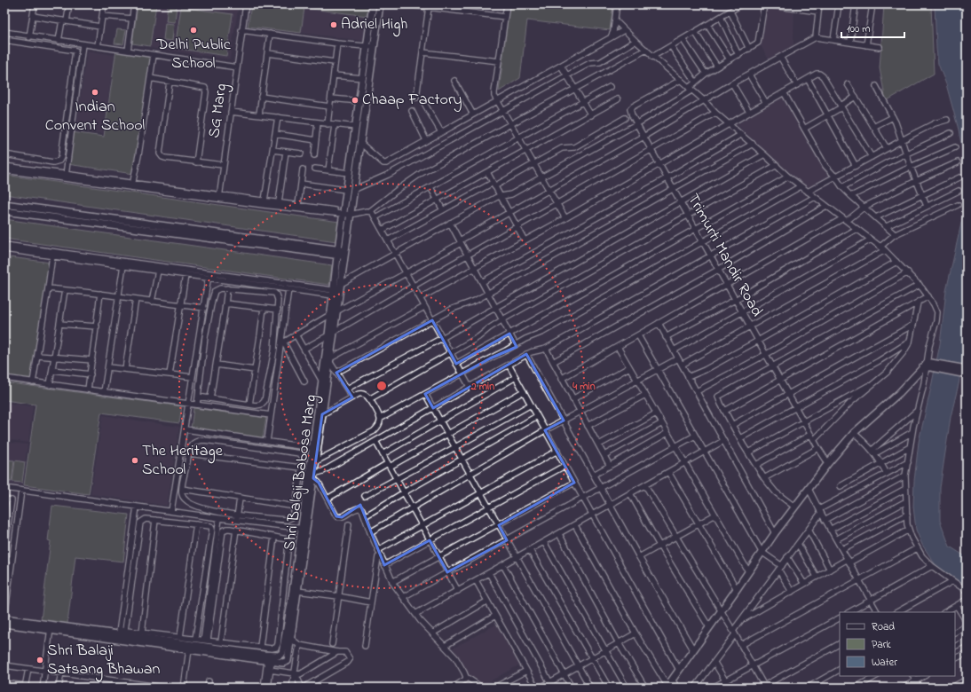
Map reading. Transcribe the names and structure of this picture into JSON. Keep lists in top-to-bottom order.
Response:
{
  "streets": {
    "street": ["SG Marg", "Trimurti Mandir Road", "Shri Balaji Babosa Marg"]
  },
  "places": [
    "Adriel High",
    "Delhi Public School",
    "Indian Convent School",
    "Chaap Factory",
    "The Heritage School",
    "Shri Balaji Satsang Bhawan"
  ],
  "legend": ["Road", "Park", "Water"],
  "scale_bar": "100 m",
  "rings": ["2 min", "4 min"]
}
